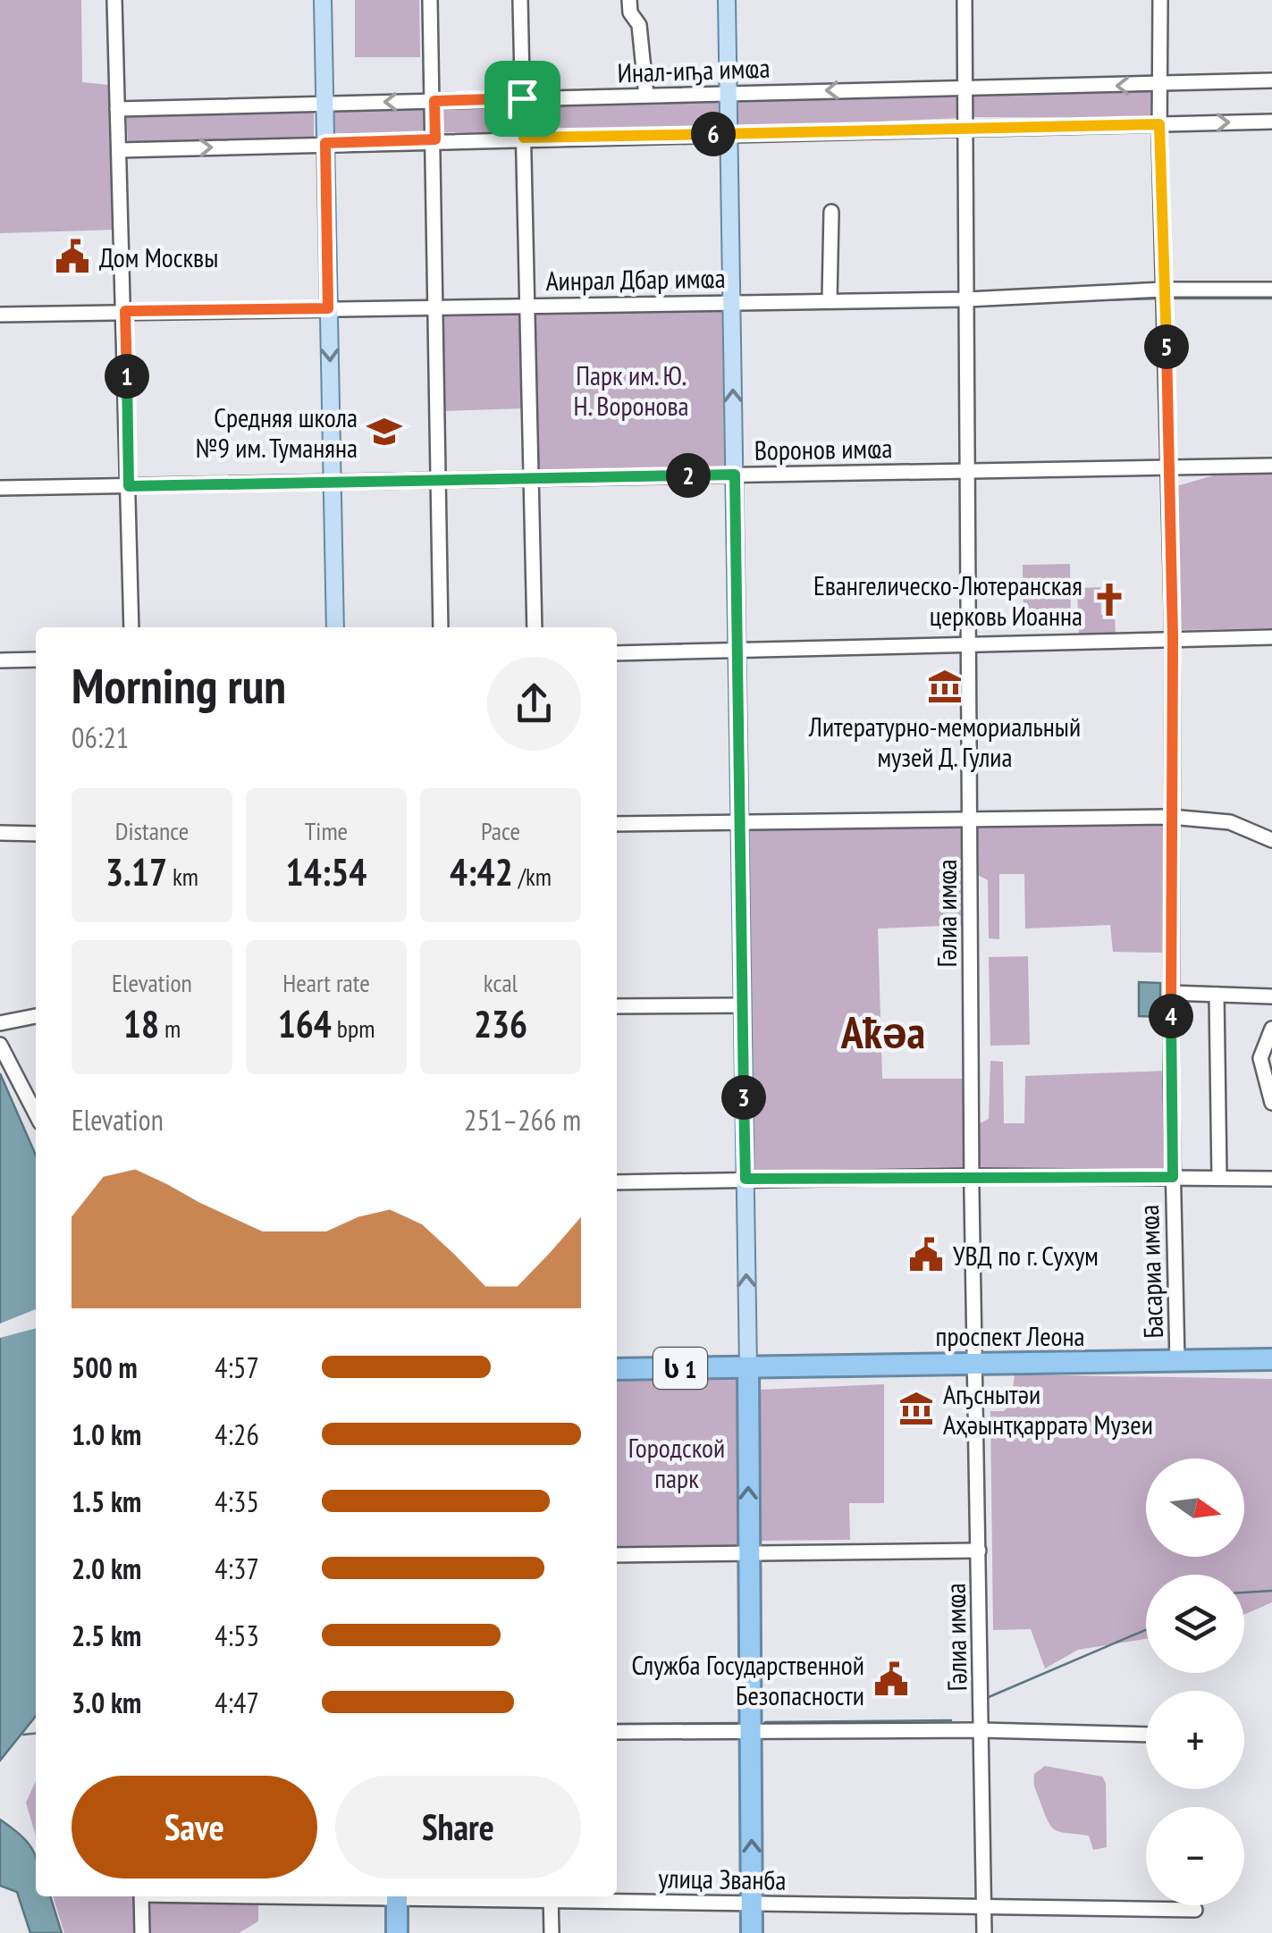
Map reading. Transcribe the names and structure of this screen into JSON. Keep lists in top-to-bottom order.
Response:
{
  "streets": {
    "highway": ["проспект Леона", "ს 1"],
    "street": [
      "Инал-иҧа имҩа",
      "Аинрал Дбар имҩа",
      "Воронов имҩа",
      "Гәлиа имҩа",
      "Басариа имҩа",
      "улица Званба"
    ]
  },
  "crossings": [
    ["Инал-иҧа имҩа", "Гәлиа имҩа"],
    ["Инал-иҧа имҩа", "Басариа имҩа"],
    ["Аинрал Дбар имҩа", "Гәлиа имҩа"],
    ["Аинрал Дбар имҩа", "Басариа имҩа"],
    ["Воронов имҩа", "Гәлиа имҩа"],
    ["Воронов имҩа", "Басариа имҩа"],
    ["Гәлиа имҩа", "проспект Леона"],
    ["Гәлиа имҩа", "улица Званба"],
    ["Басариа имҩа", "проспект Леона"],
    ["проспект Леона", "ს 1"]
  ],
  "districts": ["Аҟəа"],
  "parks": ["Парк им. Ю. Н. Воронова", "Городской парк"],
  "places": {
    "public building": ["Дом Москвы", "УВД по г. Сухум", "Служба Государственной Безопасности"],
    "school or university": ["Средняя школа №9 им. Туманяна"],
    "church": ["Евангелическо-Лютеранская церковь Иоанна"],
    "museum": ["Литературно-мемориальный музей Д. Гулиа", "Аҧснытәи Аҳәынҭқарратә Музеи"]
  },
  "north": "right",
  "page": {
    "pins": [
      "6",
      "5",
      "1",
      "2",
      "4",
      "3"
    ],
    "heading": ["Morning run", "06:21"],
    "stats": [
      ["Distance", "3.17 km"],
      ["Time", "14:54"],
      ["Pace", "4:42 /km"],
      ["Elevation", "18 m"],
      ["Heart rate", "164 bpm"],
      ["kcal", "236"]
    ],
    "chart": ["Elevation", "251–266 m"],
    "list": [
      {
        "name": "500 m",
        "note": "4:57"
      },
      {
        "name": "1.0 km",
        "note": "4:26"
      },
      {
        "name": "1.5 km",
        "note": "4:35"
      },
      {
        "name": "2.0 km",
        "note": "4:37"
      },
      {
        "name": "2.5 km",
        "note": "4:53"
      },
      {
        "name": "3.0 km",
        "note": "4:47"
      }
    ],
    "map_buttons": ["+", "−"],
    "buttons": ["Save", "Share"]
  }
}
